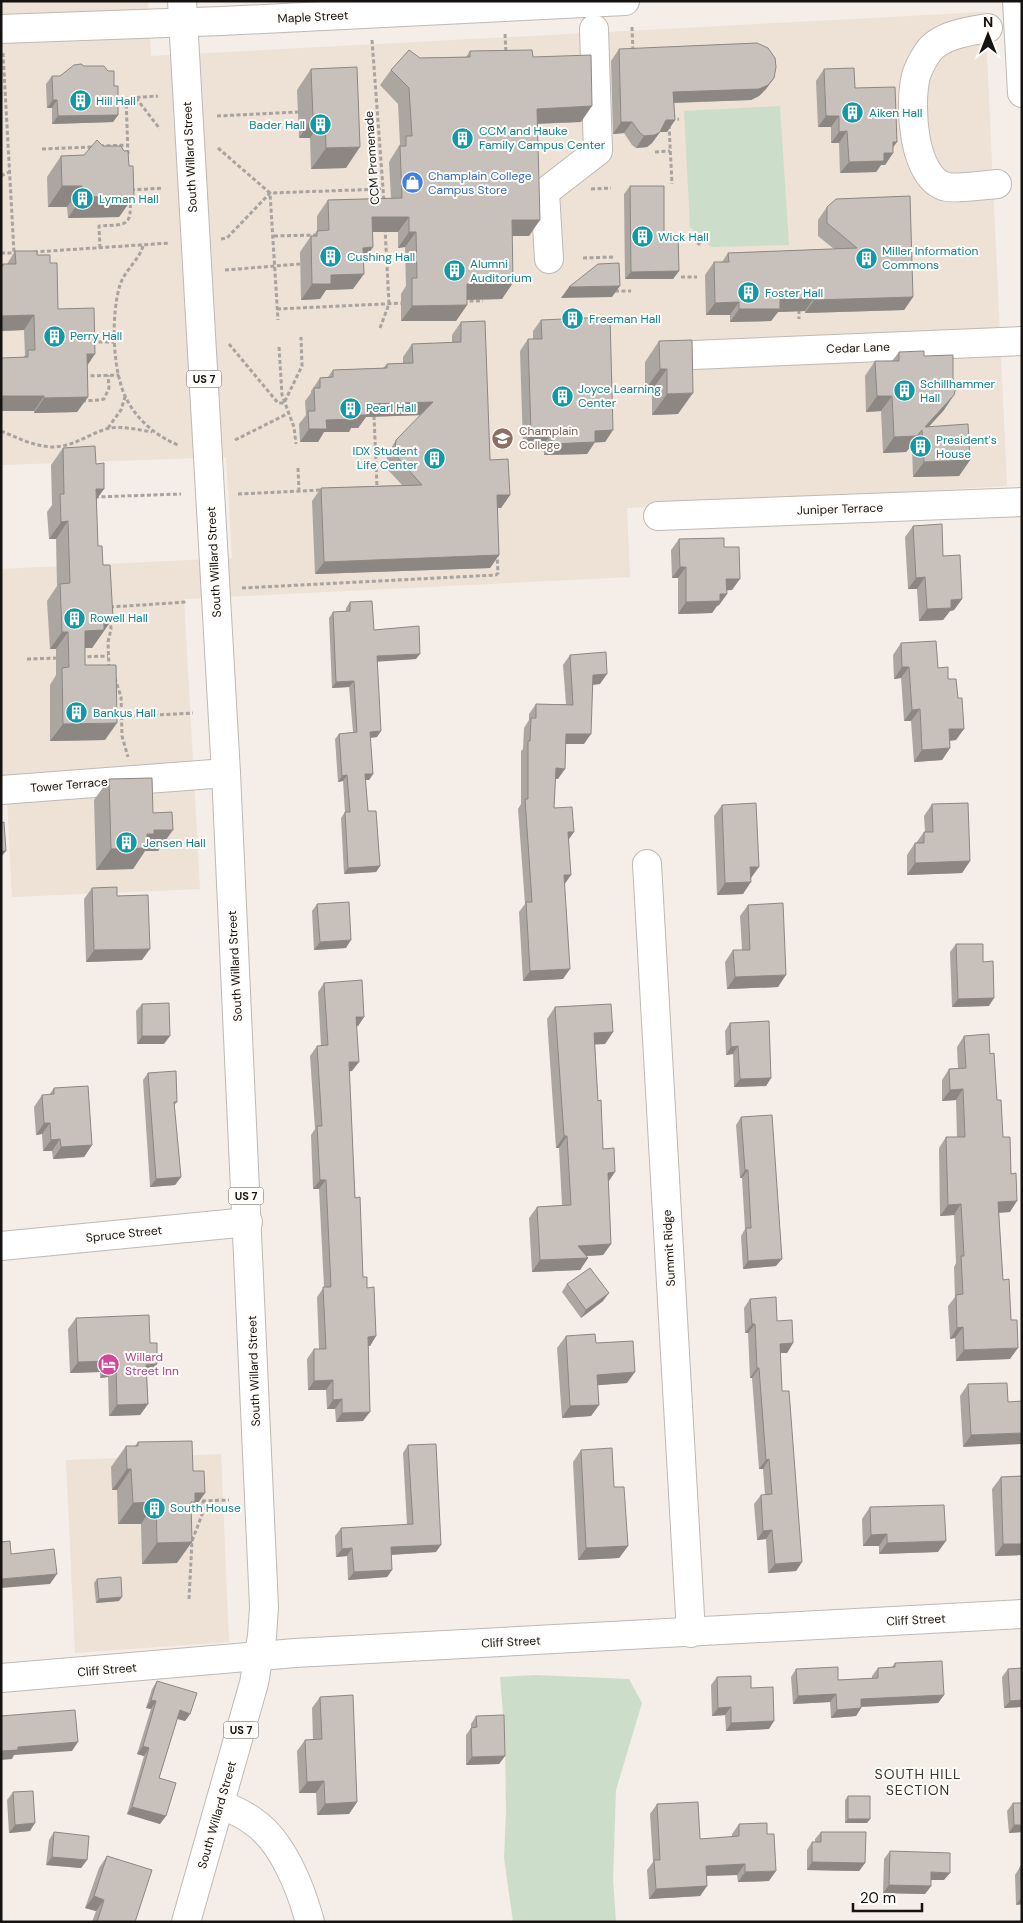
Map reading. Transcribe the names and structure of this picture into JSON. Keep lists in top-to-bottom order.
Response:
{
  "streets": {
    "street": [
      "Maple Street",
      "South Willard Street",
      "Cedar Lane",
      "US 7",
      "Juniper Terrace",
      "Tower Terrace",
      "Spruce Street",
      "Summit Ridge",
      "Cliff Street"
    ],
    "path": ["CCM Promenade"]
  },
  "crossings": [
    ["Maple Street", "South Willard Street"],
    ["South Willard Street", "Tower Terrace"],
    ["South Willard Street", "Spruce Street"],
    ["South Willard Street", "Cliff Street"],
    ["Summit Ridge", "Cliff Street"]
  ],
  "districts": ["SOUTH HILL SECTION"],
  "places": {
    "building": [
      "Hill Hall",
      "Aiken Hall",
      "Bader Hall",
      "CCM and Hauke Family Campus Center",
      "Lyman Hall",
      "Wick Hall",
      "Cushing Hall",
      "Miller Information Commons",
      "Alumni Auditorium",
      "Foster Hall",
      "Freeman Hall",
      "Perry Hall",
      "Schillhammer Hall",
      "Joyce Learning Center",
      "Pearl Hall",
      "President's House",
      "IDX Student Life Center",
      "Rowell Hall",
      "Bankus Hall",
      "Jensen Hall",
      "South House"
    ],
    "shop": ["Champlain College Campus Store"],
    "school or university": ["Champlain College"],
    "hotel": ["Willard Street Inn"]
  },
  "scale_bar": "20 m",
  "north": "top"
}
